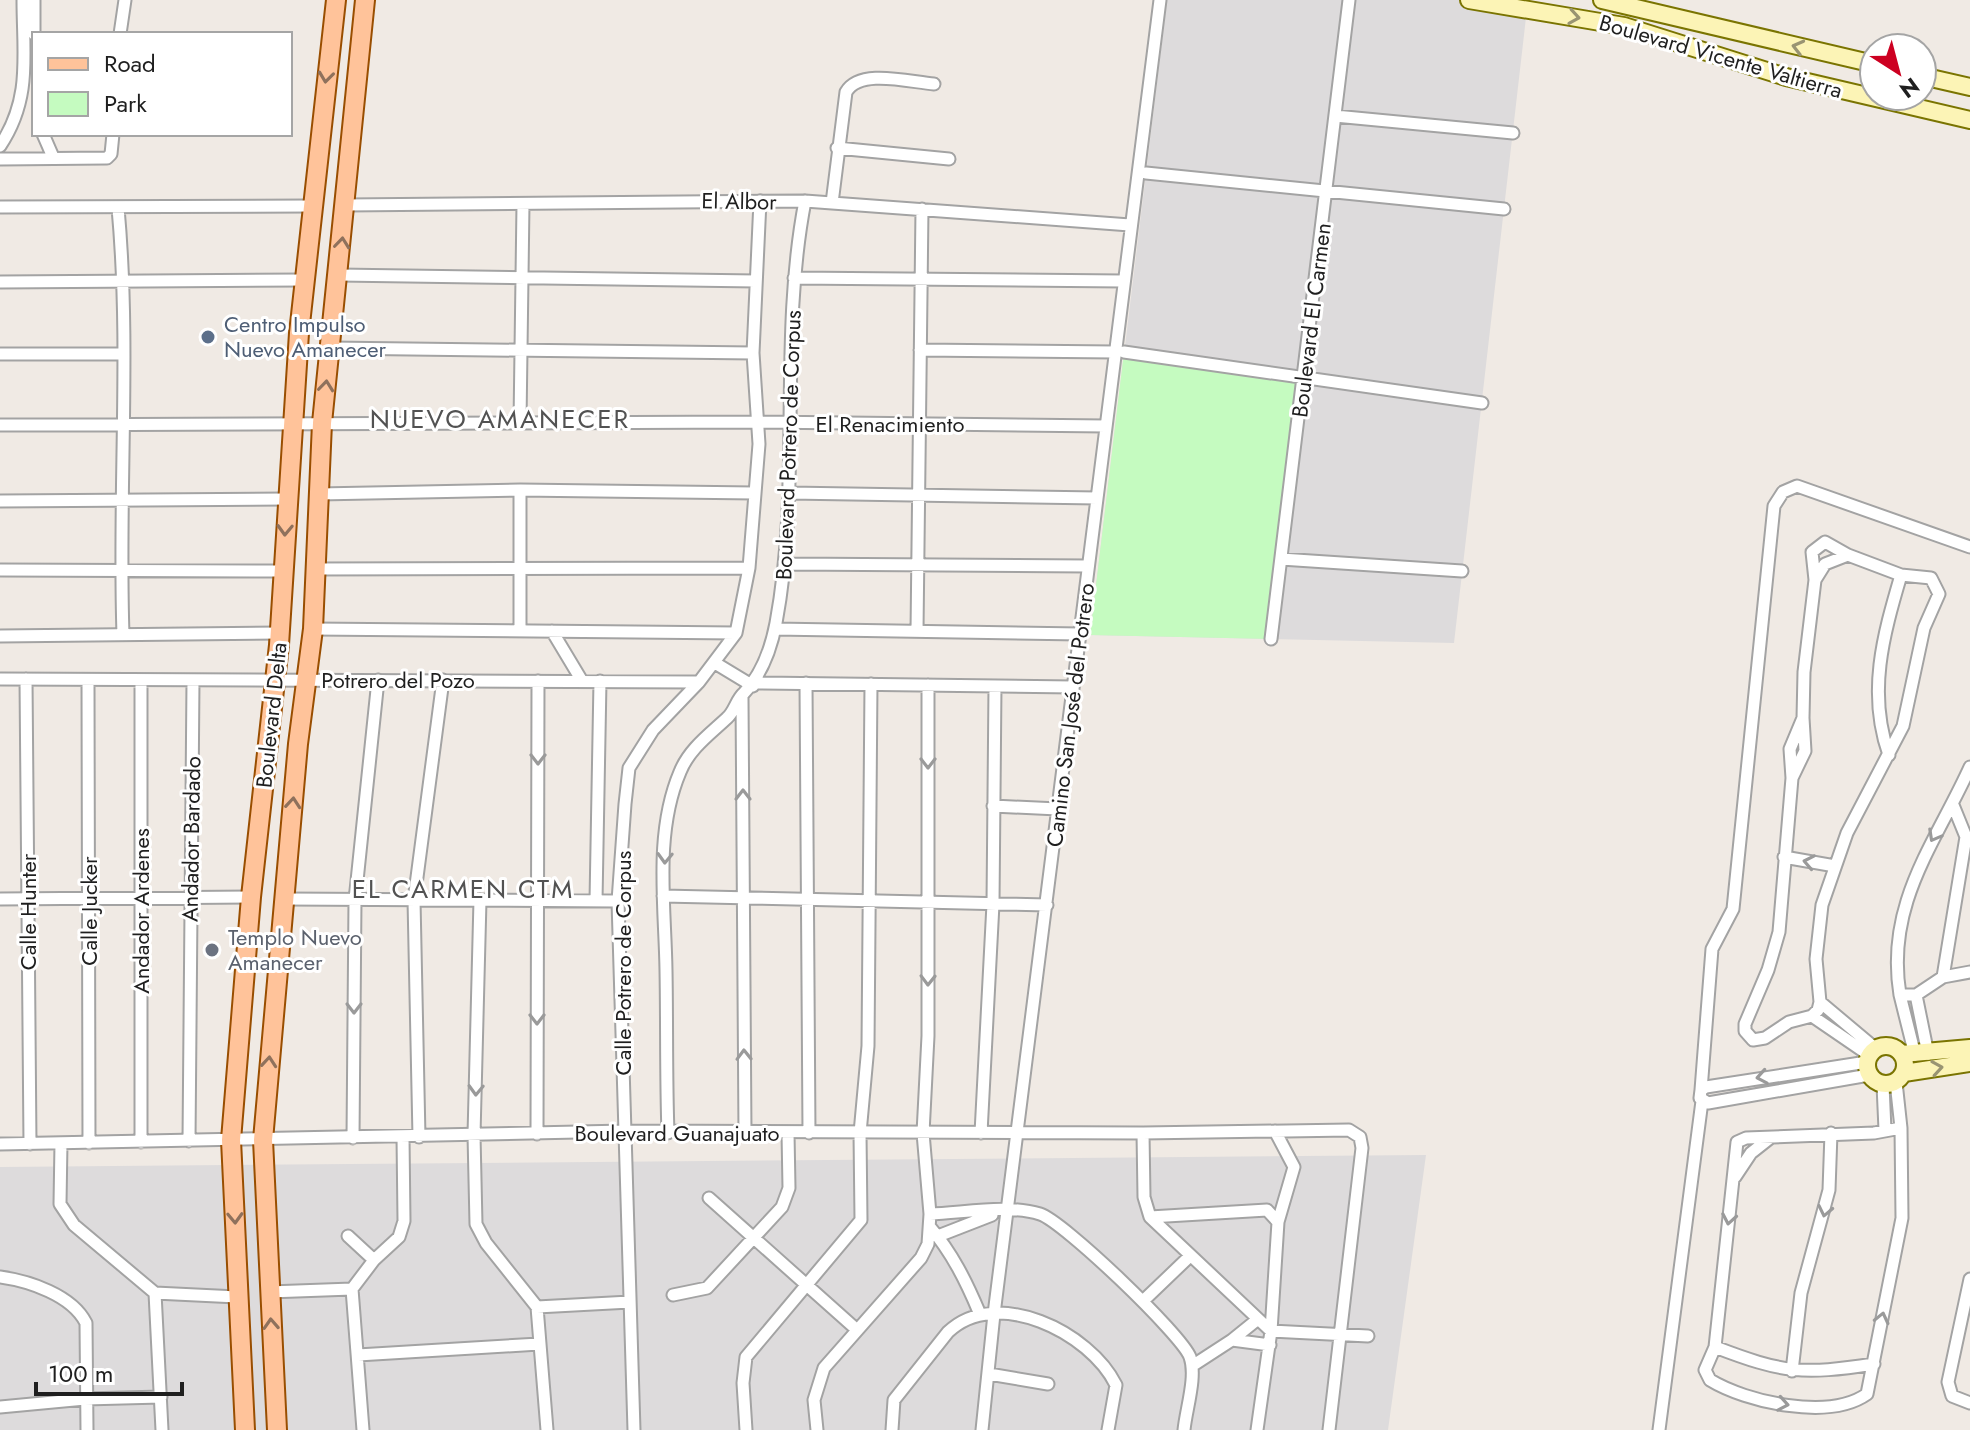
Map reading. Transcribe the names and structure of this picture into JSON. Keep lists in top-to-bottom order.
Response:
{
  "streets": {
    "main road": ["Boulevard Vicente Valtierra", "Boulevard Delta"],
    "street": [
      "El Albor",
      "Boulevard El Carmen",
      "El Renacimiento",
      "Boulevard Potrero de Corpus",
      "Potrero del Pozo",
      "Camino San José del Potrero",
      "Andador Bardado",
      "Calle Jucker",
      "Andador Ardenes",
      "Calle Hunter",
      "Calle Potrero de Corpus",
      "Boulevard Guanajuato"
    ]
  },
  "crossings": [
    ["El Albor", "Boulevard Potrero de Corpus"],
    ["El Albor", "Boulevard Delta"],
    ["El Albor", "Camino San José del Potrero"],
    ["El Albor", "Calle Potrero de Corpus"],
    ["El Renacimiento", "Boulevard Potrero de Corpus"],
    ["El Renacimiento", "Boulevard Delta"],
    ["El Renacimiento", "Camino San José del Potrero"],
    ["El Renacimiento", "Calle Potrero de Corpus"],
    ["Boulevard Potrero de Corpus", "Boulevard Guanajuato"],
    ["Potrero del Pozo", "Boulevard Delta"],
    ["Potrero del Pozo", "Andador Bardado"],
    ["Potrero del Pozo", "Calle Jucker"],
    ["Potrero del Pozo", "Andador Ardenes"],
    ["Potrero del Pozo", "Calle Hunter"],
    ["Potrero del Pozo", "Calle Potrero de Corpus"],
    ["Boulevard Delta", "Boulevard Guanajuato"],
    ["Camino San José del Potrero", "Boulevard Guanajuato"],
    ["Andador Bardado", "Boulevard Guanajuato"],
    ["Calle Jucker", "Boulevard Guanajuato"],
    ["Andador Ardenes", "Boulevard Guanajuato"],
    ["Calle Hunter", "Boulevard Guanajuato"],
    ["Calle Potrero de Corpus", "Boulevard Guanajuato"]
  ],
  "districts": ["NUEVO AMANECER", "EL CARMEN CTM"],
  "places": ["Centro Impulso Nuevo Amanecer", "Templo Nuevo Amanecer"],
  "legend": ["Road", "Park"],
  "scale_bar": "100 m",
  "north": "bottom right"
}
